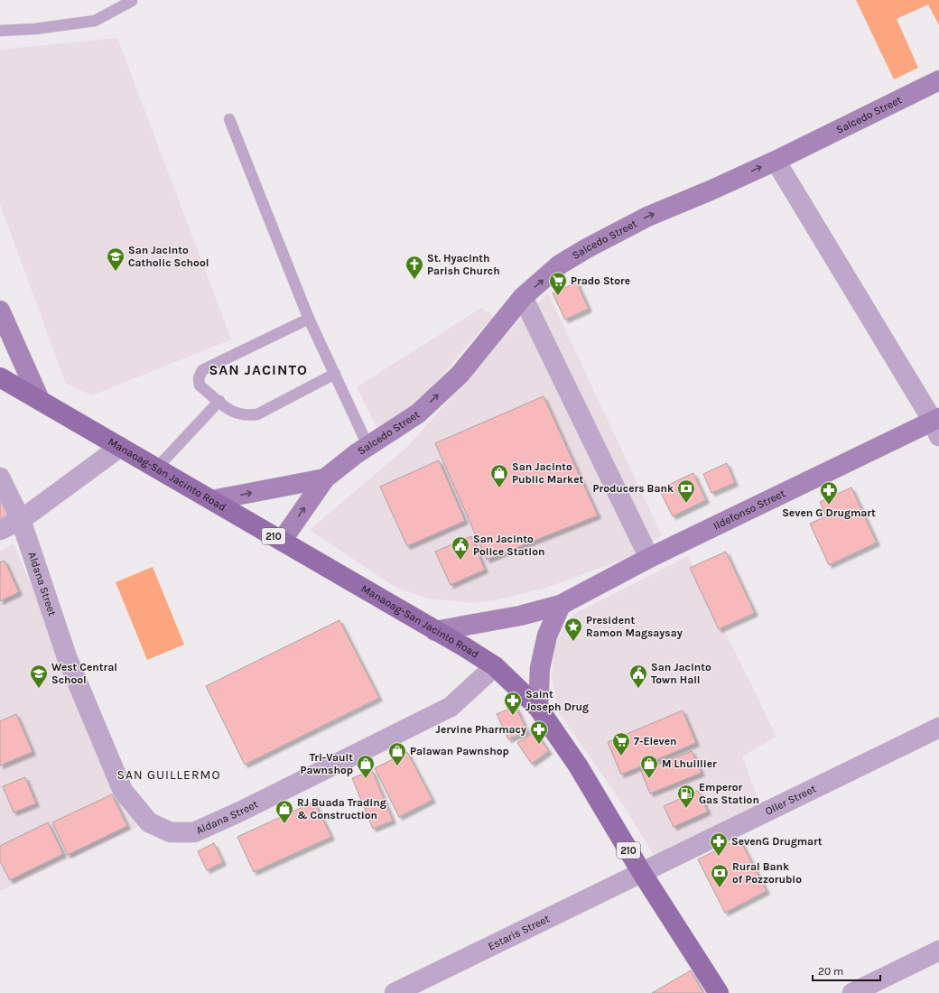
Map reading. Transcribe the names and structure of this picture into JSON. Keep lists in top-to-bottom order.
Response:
{
  "streets": {
    "main road": ["Manaoag-San Jacinto Road", "210"],
    "street": [
      "Salcedo Street",
      "Ildefonso Street",
      "Aldana Street",
      "Oller Street",
      "Estaris Street"
    ]
  },
  "crossings": [
    ["Salcedo Street", "Manaoag-San Jacinto Road"],
    ["Manaoag-San Jacinto Road", "Ildefonso Street"],
    ["Manaoag-San Jacinto Road", "Aldana Street"],
    ["Manaoag-San Jacinto Road", "Oller Street"],
    ["Manaoag-San Jacinto Road", "Estaris Street"],
    ["Oller Street", "Estaris Street"]
  ],
  "one_way": ["Salcedo Street"],
  "districts": ["SAN JACINTO", "SAN GUILLERMO"],
  "places": {
    "school or university": ["San Jacinto Catholic School", "West Central School"],
    "church": ["St. Hyacinth Parish Church"],
    "supermarket": ["Prado Store", "7-Eleven"],
    "shop": [
      "San Jacinto Public Market",
      "Palawan Pawnshop",
      "Tri-Vault Pawnshop",
      "M Lhuillier",
      "RJ Buada Trading & Construction"
    ],
    "bank": ["Producers Bank", "Rural Bank of Pozzorubio"],
    "pharmacy": [
      "Seven G Drugmart",
      "Saint Joseph Drug",
      "Jervine Pharmacy",
      "SevenG Drugmart"
    ],
    "public building": ["San Jacinto Police Station", "San Jacinto Town Hall"],
    "place": ["President Ramon Magsaysay"],
    "fuel station": ["Emperor Gas Station"]
  },
  "scale_bar": "20 m"
}
